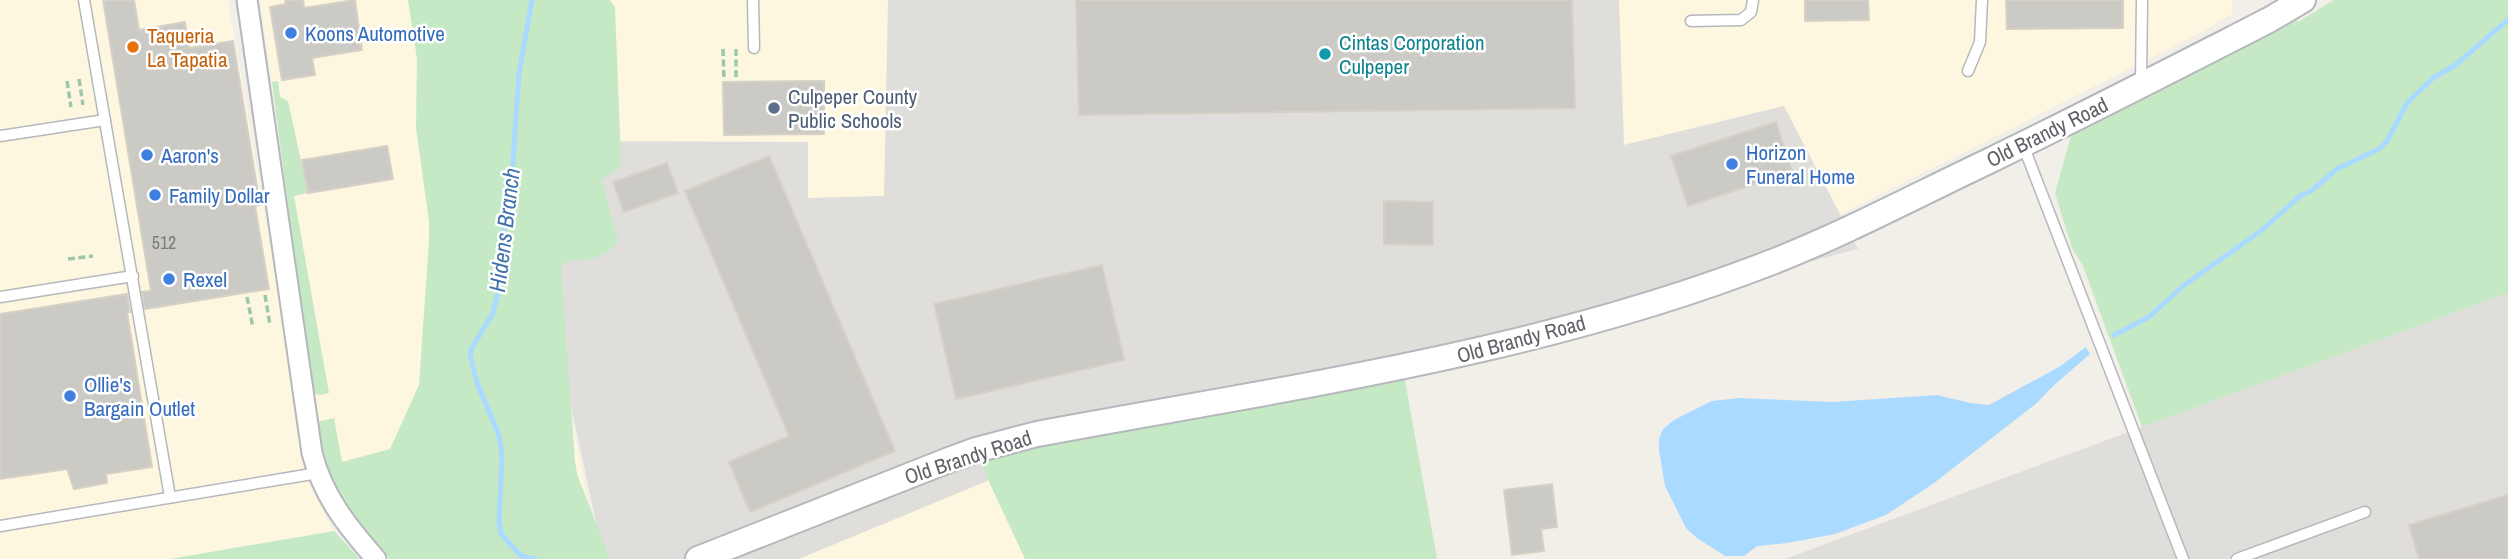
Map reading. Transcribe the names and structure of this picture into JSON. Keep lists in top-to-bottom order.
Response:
{
  "streets": {
    "street": ["Old Brandy Road"]
  },
  "water": ["Hidens Branch"],
  "places": [
    "Koons Automotive",
    "Taqueria La Tapatia",
    "Cintas Corporation Culpeper",
    "Culpeper County Public Schools",
    "Aaron's",
    "Horizon Funeral Home",
    "Family Dollar",
    "Rexel",
    "Ollie's Bargain Outlet"
  ],
  "house_numbers": ["512"]
}
